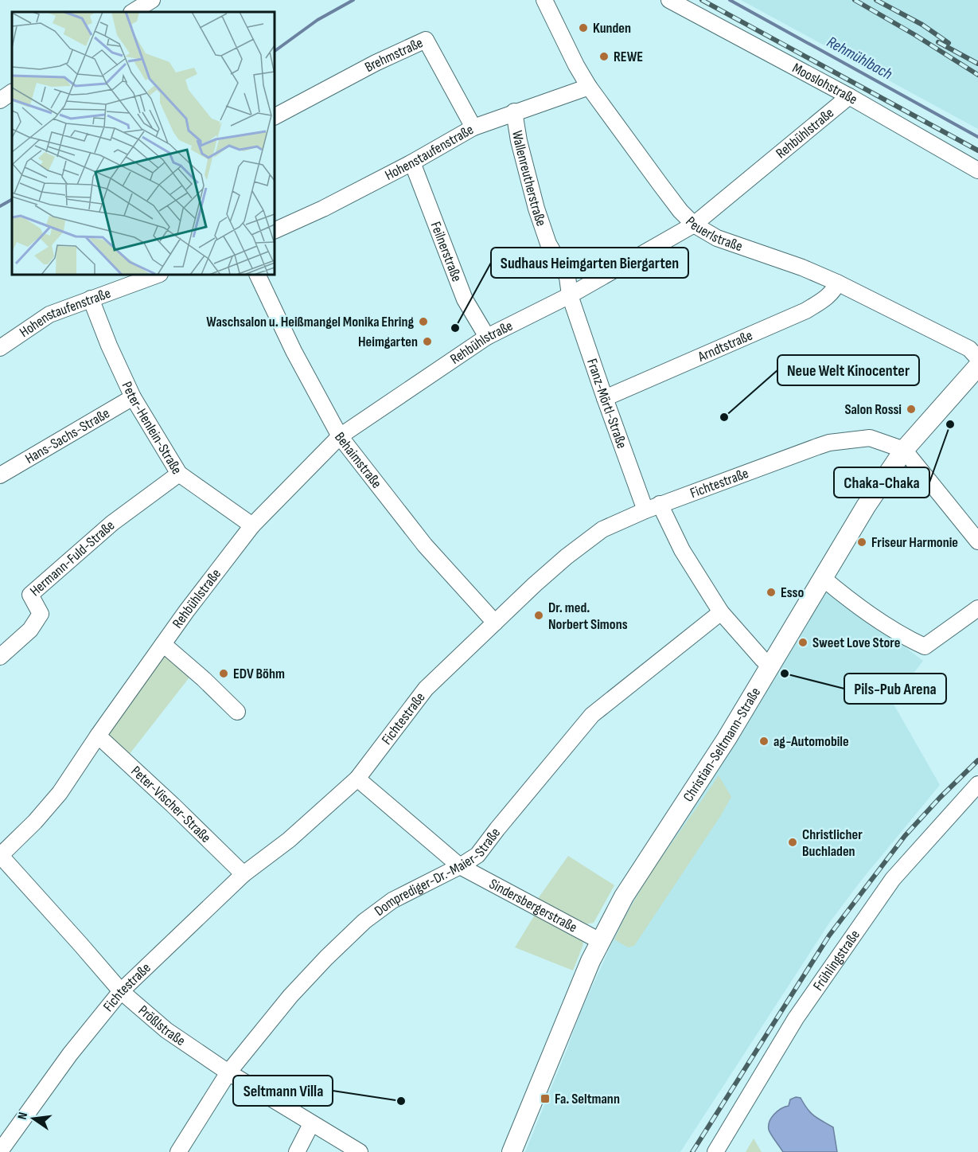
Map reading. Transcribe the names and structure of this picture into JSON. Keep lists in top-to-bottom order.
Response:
{
  "streets": {
    "main road": ["Christian-Seltmann-Straße"],
    "street": [
      "Brehmstraße",
      "Mooslohstraße",
      "Rehbühlstraße",
      "Hohenstaufenstraße",
      "Wallenreutherstraße",
      "Peuerlstraße",
      "Feilnerstraße",
      "Arndtstraße",
      "Franz-Mörtl-Straße",
      "Peter-Henlein-Straße",
      "Hans-Sachs-Straße",
      "Behaimstraße",
      "Fichtestraße",
      "Hermann-Fuld-Straße",
      "Peter-Vischer-Straße",
      "Domprediger-Dr.-Maier-Straße",
      "Sindersbergerstraße",
      "Frühlingstraße",
      "Prößlstraße"
    ]
  },
  "crossings": [
    ["Brehmstraße", "Hohenstaufenstraße"],
    ["Mooslohstraße", "Rehbühlstraße"],
    ["Rehbühlstraße", "Wallenreutherstraße"],
    ["Rehbühlstraße", "Peuerlstraße"],
    ["Rehbühlstraße", "Feilnerstraße"],
    ["Rehbühlstraße", "Franz-Mörtl-Straße"],
    ["Rehbühlstraße", "Peter-Henlein-Straße"],
    ["Rehbühlstraße", "Behaimstraße"],
    ["Rehbühlstraße", "Peter-Vischer-Straße"],
    ["Rehbühlstraße", "Prößlstraße"],
    ["Hohenstaufenstraße", "Wallenreutherstraße"],
    ["Hohenstaufenstraße", "Peuerlstraße"],
    ["Hohenstaufenstraße", "Feilnerstraße"],
    ["Hohenstaufenstraße", "Peter-Henlein-Straße"],
    ["Wallenreutherstraße", "Franz-Mörtl-Straße"],
    ["Peuerlstraße", "Arndtstraße"],
    ["Arndtstraße", "Franz-Mörtl-Straße"],
    ["Franz-Mörtl-Straße", "Fichtestraße"],
    ["Franz-Mörtl-Straße", "Christian-Seltmann-Straße"],
    ["Franz-Mörtl-Straße", "Domprediger-Dr.-Maier-Straße"],
    ["Peter-Henlein-Straße", "Hans-Sachs-Straße"],
    ["Peter-Henlein-Straße", "Hermann-Fuld-Straße"],
    ["Behaimstraße", "Fichtestraße"],
    ["Fichtestraße", "Christian-Seltmann-Straße"],
    ["Fichtestraße", "Peter-Vischer-Straße"],
    ["Fichtestraße", "Sindersbergerstraße"],
    ["Fichtestraße", "Prößlstraße"],
    ["Christian-Seltmann-Straße", "Sindersbergerstraße"],
    ["Domprediger-Dr.-Maier-Straße", "Sindersbergerstraße"],
    ["Domprediger-Dr.-Maier-Straße", "Prößlstraße"]
  ],
  "water": ["Rehmühlbach"],
  "places": {
    "other": [
      "Kunden",
      "REWE",
      "Waschsalon u. Heißmangel Monika Ehring",
      "Sudhaus Heimgarten Biergarten",
      "Heimgarten",
      "Salon Rossi",
      "Neue Welt Kinocenter",
      "Chaka-Chaka",
      "Friseur Harmonie",
      "Esso",
      "Dr. med. Norbert Simons",
      "Sweet Love Store",
      "EDV Böhm",
      "Pils-Pub Arena",
      "ag-Automobile",
      "Christlicher Buchladen",
      "Seltmann Villa"
    ],
    "transit": ["Fa. Seltmann"]
  },
  "north": "left"
}
